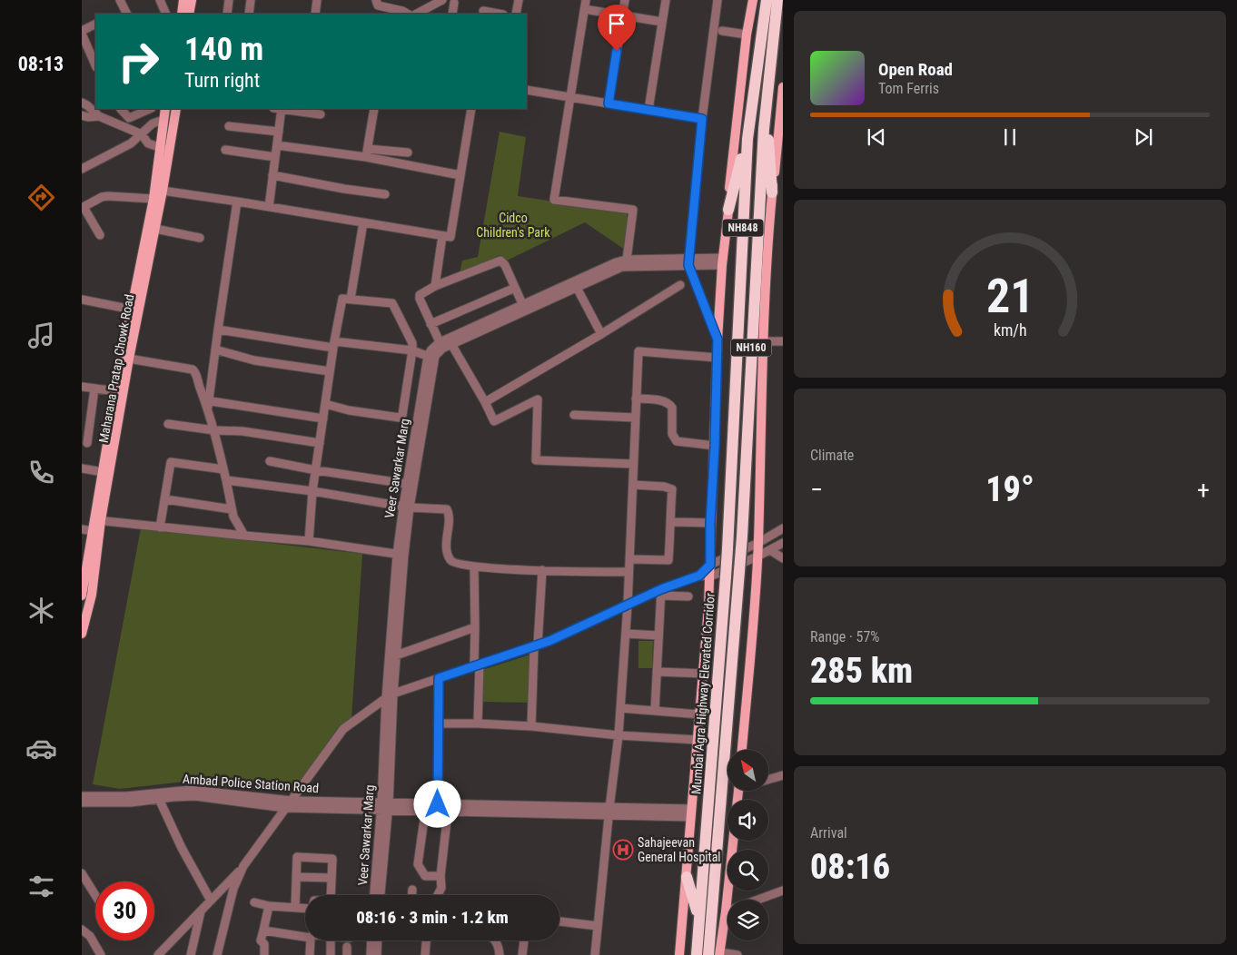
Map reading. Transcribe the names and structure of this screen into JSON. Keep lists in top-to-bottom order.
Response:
{
  "streets": {
    "highway": ["NH848", "NH160", "Mumbai Agra Highway Elevated Corridor"],
    "main road": ["Maharana Pratap Chowk Road"],
    "street": ["Veer Sawarkar Marg", "Ambad Police Station Road"]
  },
  "crossings": [
    ["Veer Sawarkar Marg", "Ambad Police Station Road"]
  ],
  "parks": ["Cidco Children's Park"],
  "places": {
    "hospital": ["Sahajeevan General Hospital"]
  },
  "north": "top left",
  "page": {
    "tabs": "08:13",
    "turn": ["140 m", "Turn right"],
    "song": ["Open Road", "Tom Ferris"],
    "tile": [
      "Climate",
      ["Range · 57%", "285 km"],
      ["Arrival", "08:16"]
    ],
    "heat": ["−", "19°", "+"],
    "limit": "30",
    "trip": "08:16 · 3 min · 1.2 km",
    "gauge": ["21", "km/h"]
  }
}
